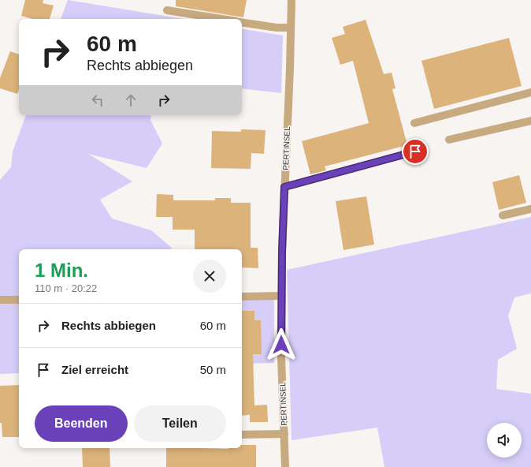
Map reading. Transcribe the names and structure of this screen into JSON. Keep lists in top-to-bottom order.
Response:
{
  "streets": {
    "street": ["PERTINSEL"]
  },
  "page": {
    "turn": ["60 m", "Rechts abbiegen"],
    "heading": ["1 Min.", "110 m · 20:22"],
    "list": [
      {
        "name": "Rechts abbiegen",
        "value": "60 m"
      },
      {
        "name": "Ziel erreicht",
        "value": "50 m"
      }
    ],
    "buttons": ["Beenden", "Teilen"]
  }
}
